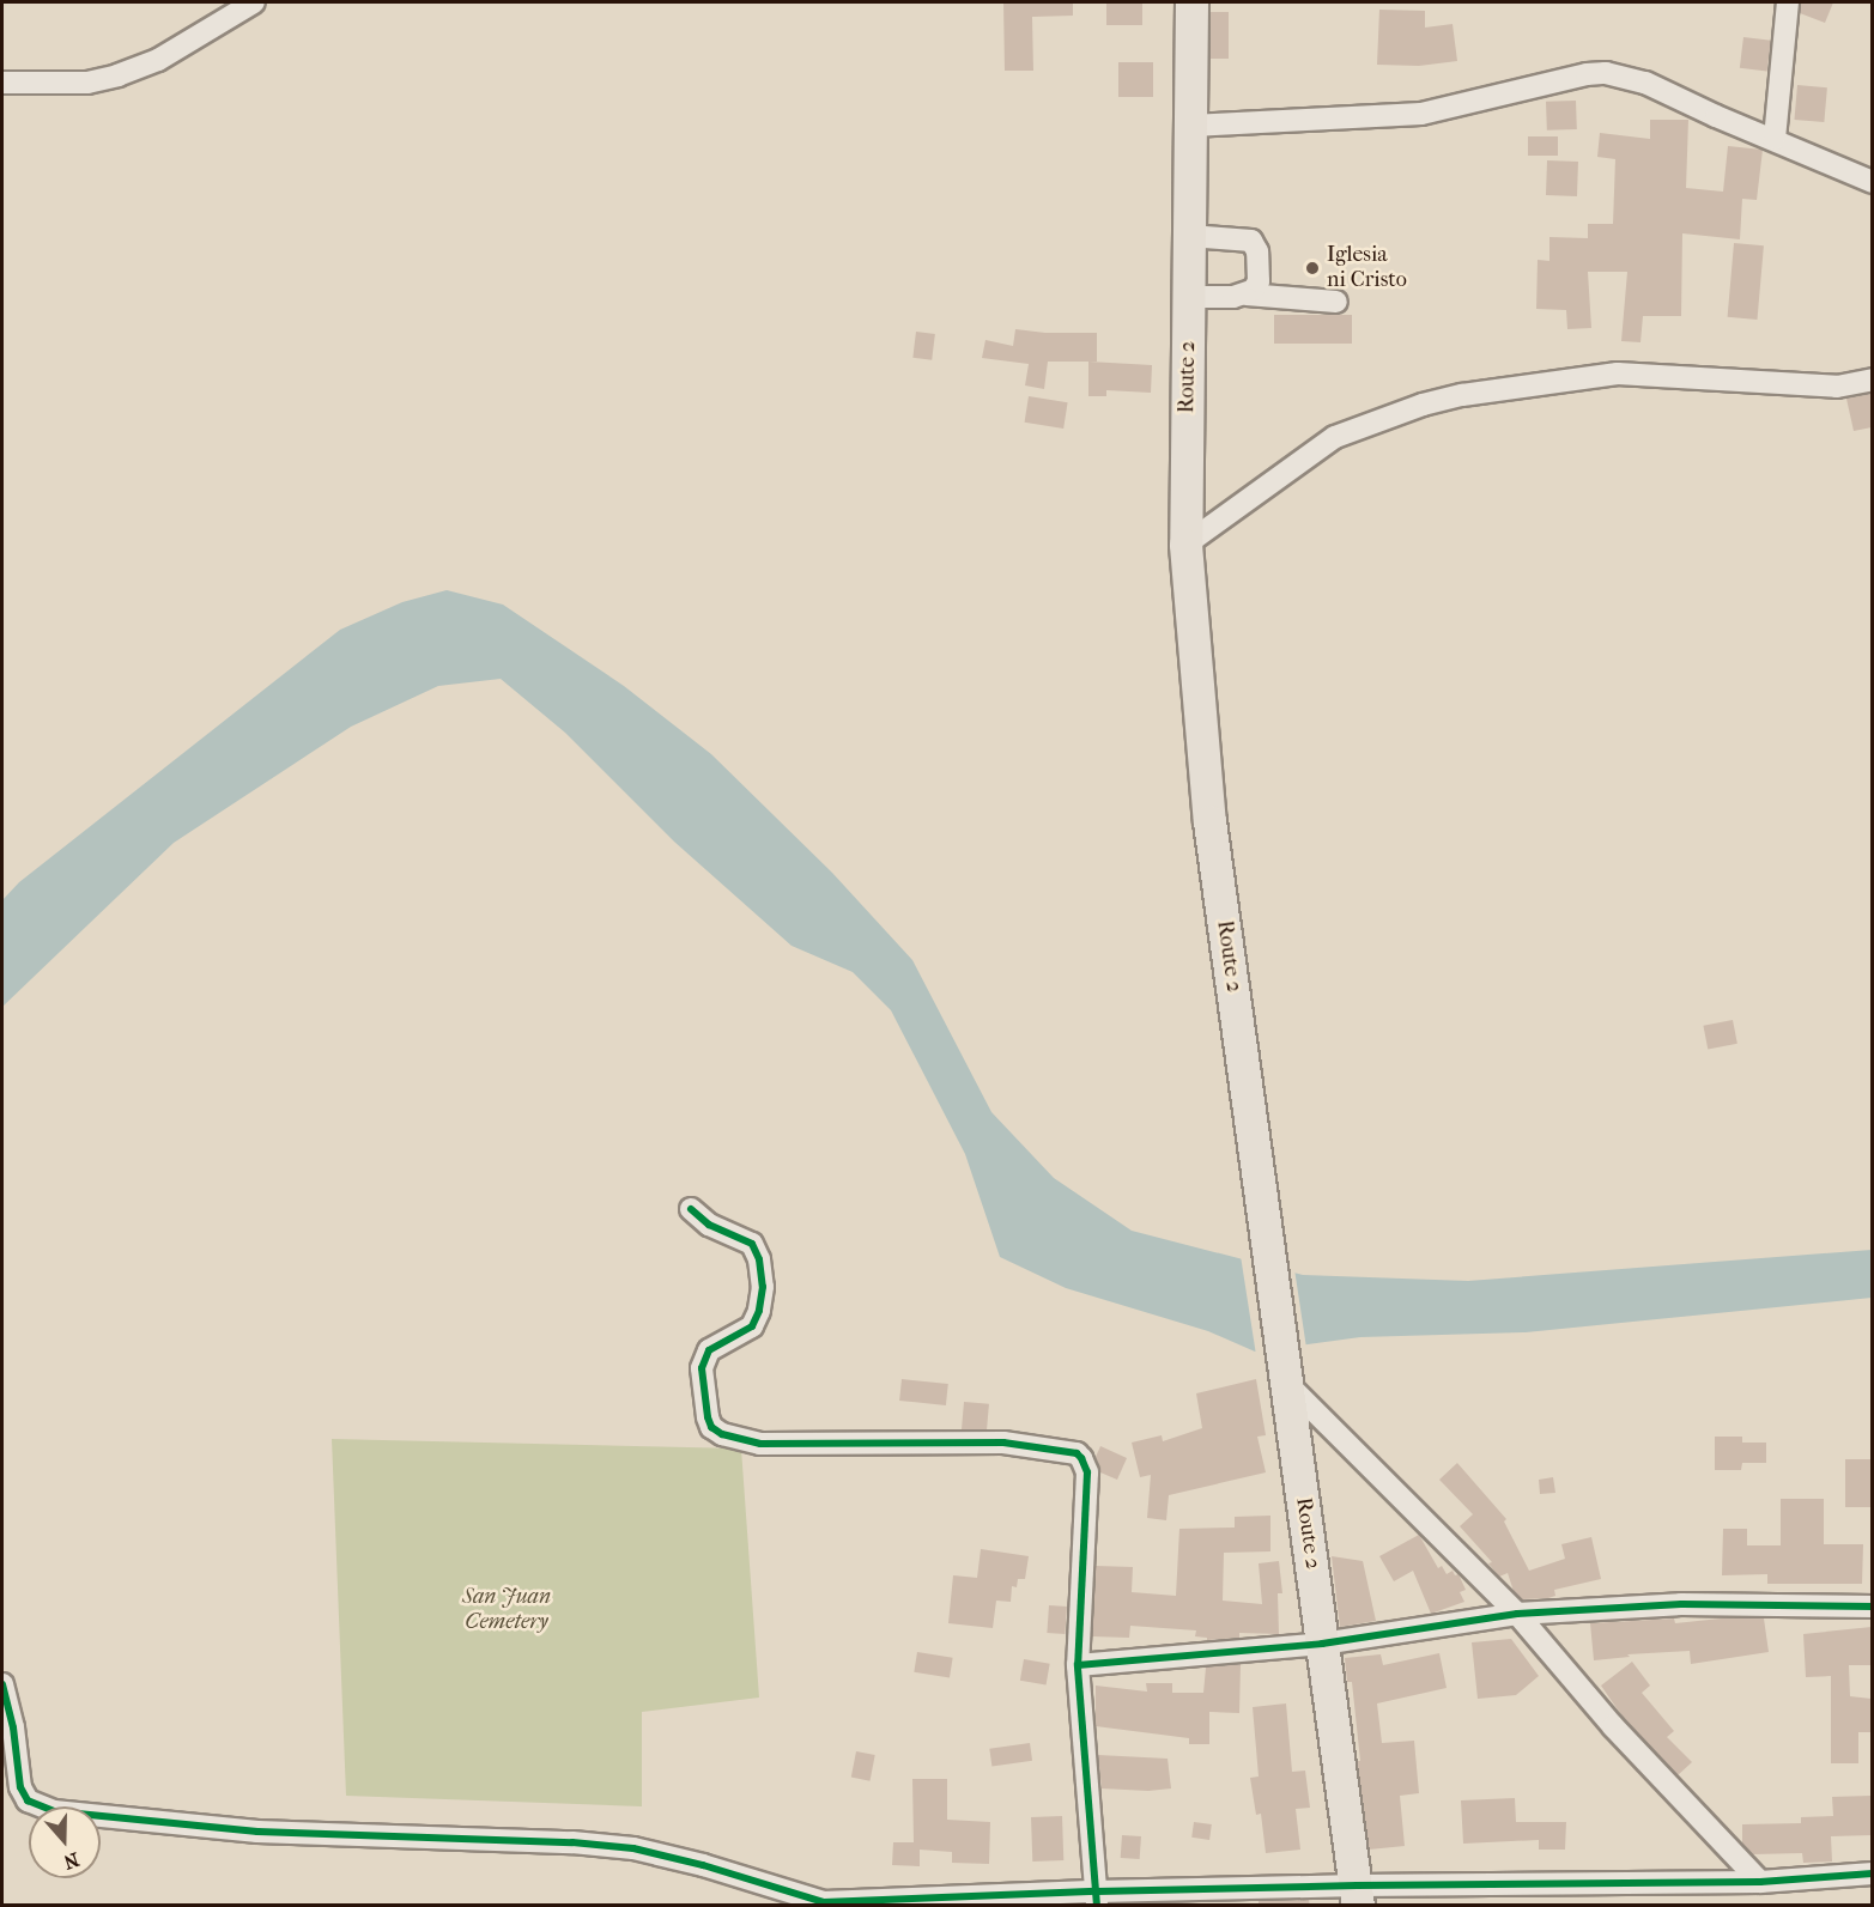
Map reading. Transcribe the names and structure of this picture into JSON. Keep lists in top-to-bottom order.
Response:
{
  "streets": {
    "highway": ["Route 2"]
  },
  "parks": ["San Juan Cemetery"],
  "places": ["Iglesia ni Cristo"],
  "north": "bottom"
}
